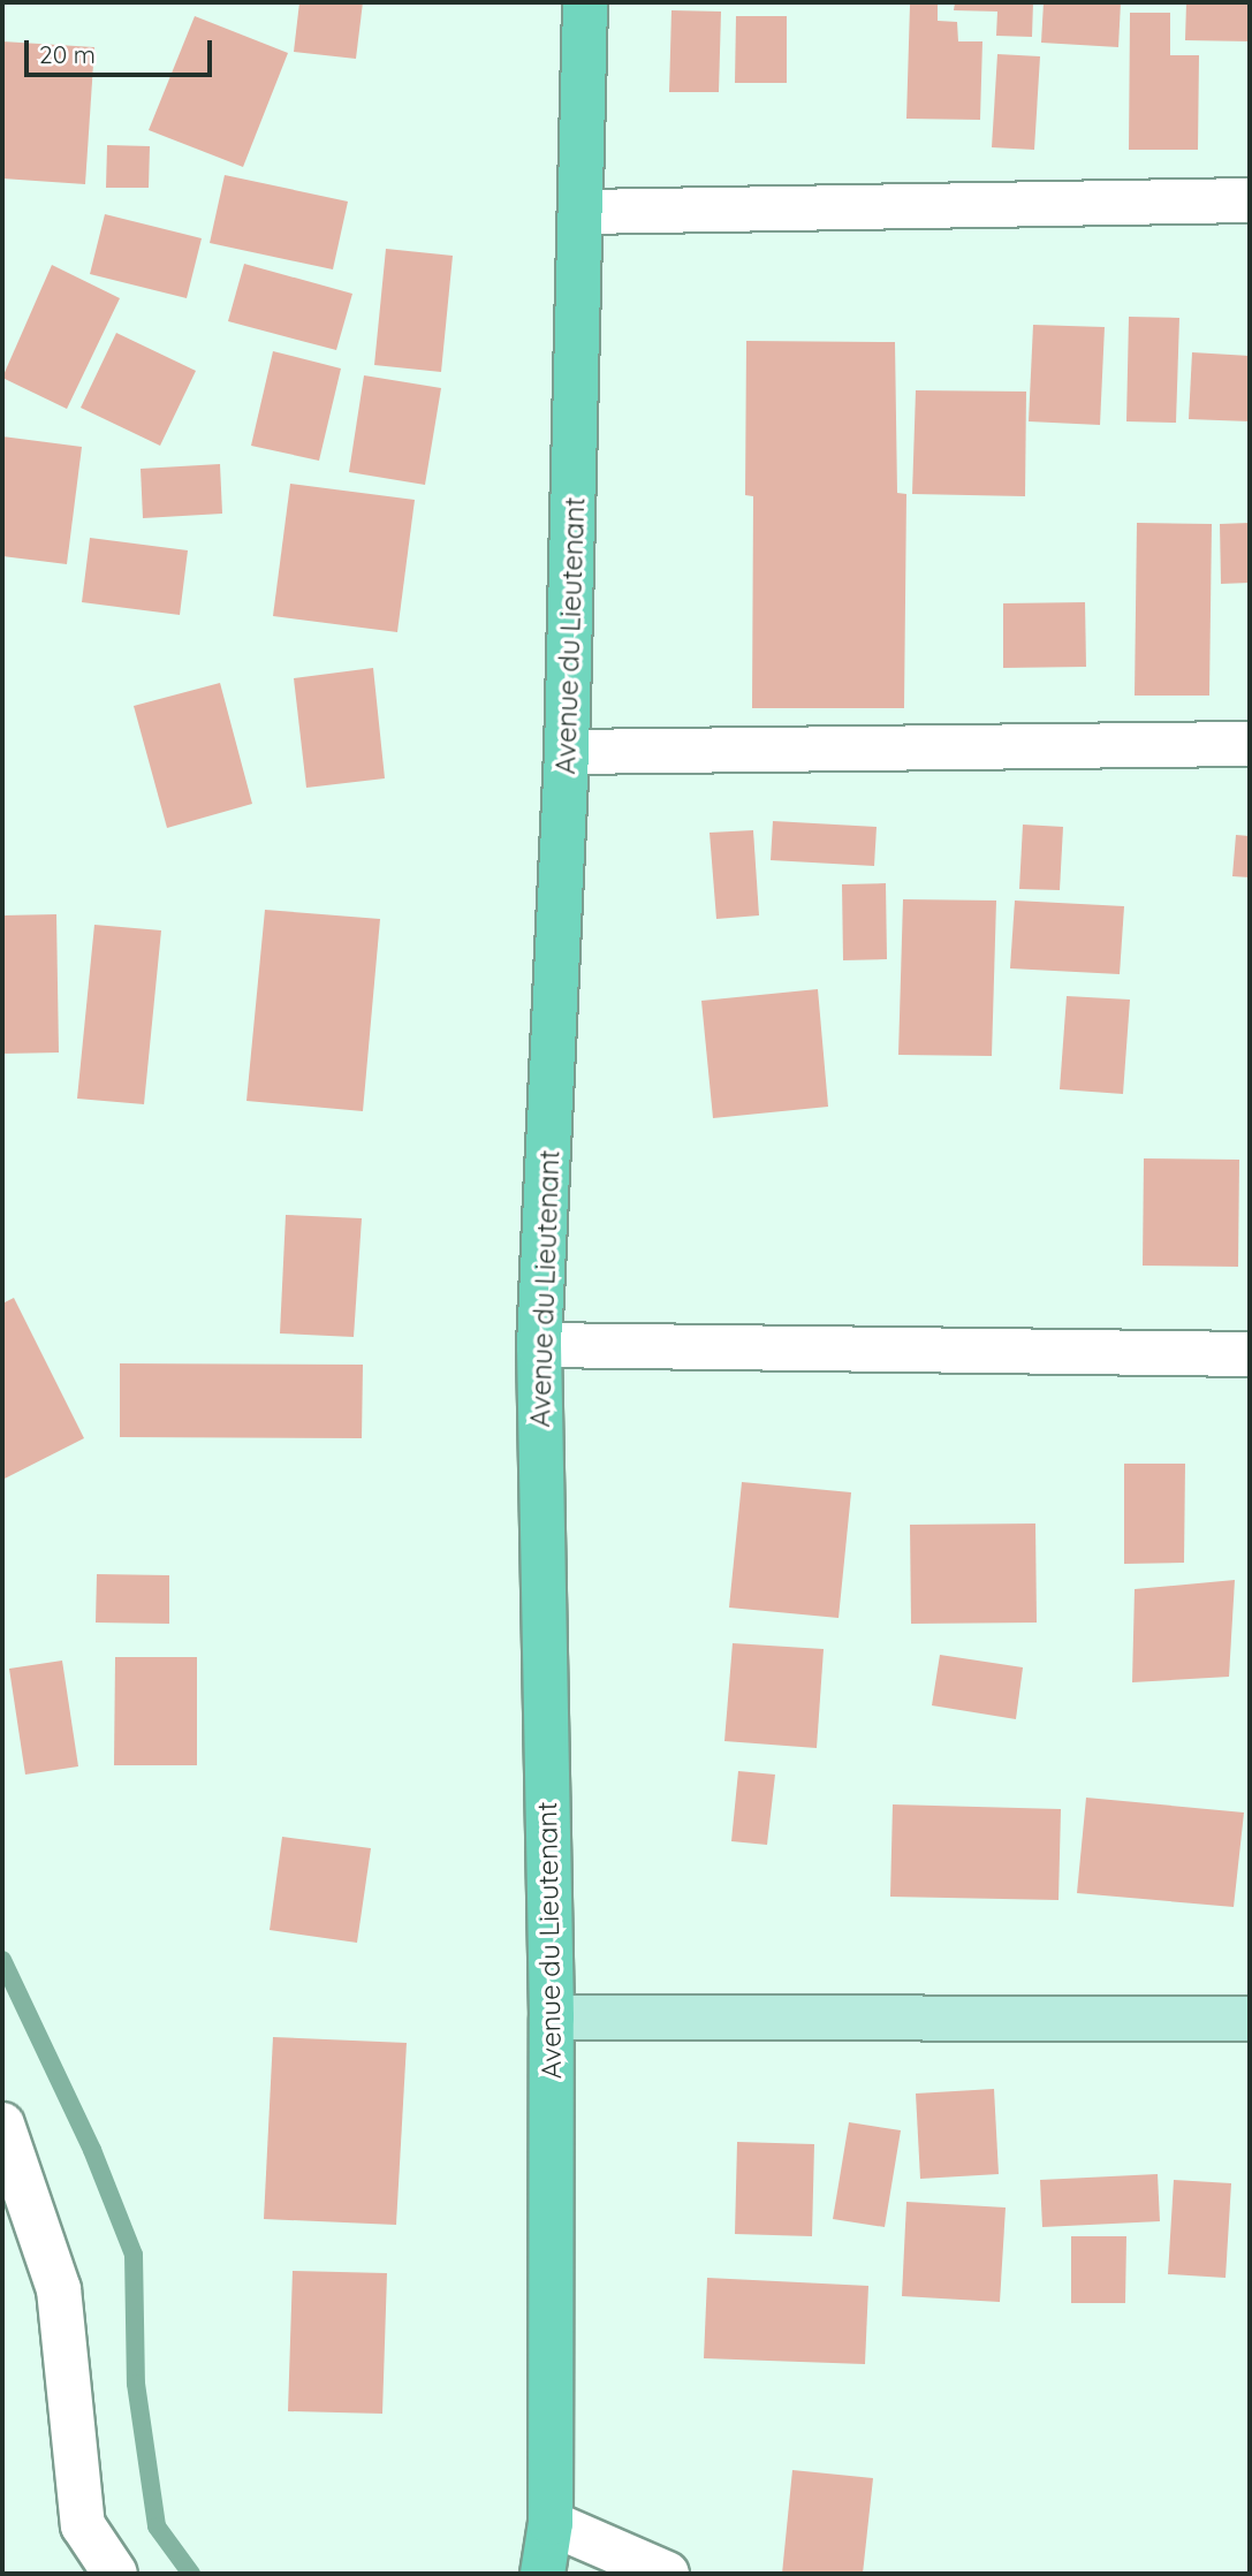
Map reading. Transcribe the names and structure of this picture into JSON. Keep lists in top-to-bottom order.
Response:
{
  "streets": {
    "main road": ["Avenue du Lieutenant"]
  },
  "scale_bar": "20 m"
}
